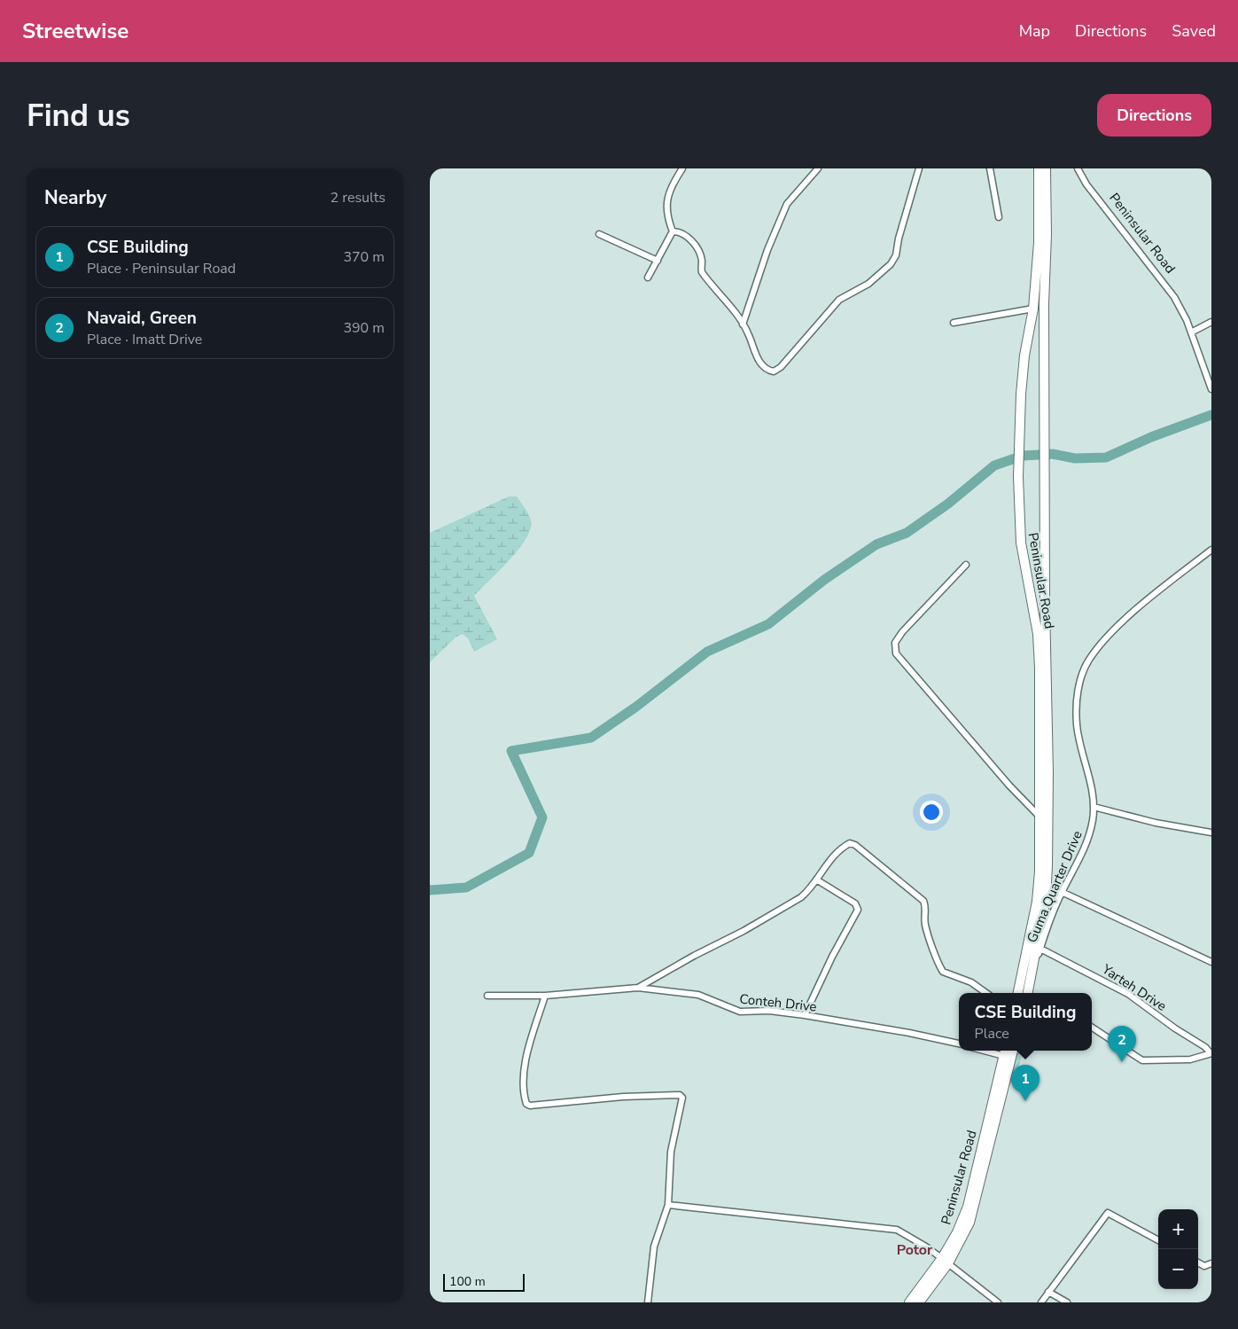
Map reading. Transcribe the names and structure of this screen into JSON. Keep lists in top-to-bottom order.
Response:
{
  "streets": {
    "main road": ["Peninsular Road"],
    "street": ["Guma Quarter Drive", "Yarteh Drive", "Conteh Drive"]
  },
  "crossings": [
    ["Peninsular Road", "Guma Quarter Drive"],
    ["Guma Quarter Drive", "Yarteh Drive"]
  ],
  "districts": ["Potor"],
  "scale_bar": "100 m",
  "page": {
    "header": "Streetwise",
    "nav": ["Map", "Directions", "Saved"],
    "buttons": "Directions",
    "title": "Find us",
    "heading": ["Nearby", "2 results"],
    "list": [
      {
        "mark": "1",
        "name": "CSE Building",
        "note": "Place · Peninsular Road",
        "value": "370 m"
      },
      {
        "mark": "2",
        "name": "Navaid, Green",
        "note": "Place · Imatt Drive",
        "value": "390 m"
      }
    ],
    "popup": ["CSE Building", "Place"],
    "pins": ["2", "1"],
    "map_buttons": ["+", "−"],
    "scale": "100 m"
  }
}
